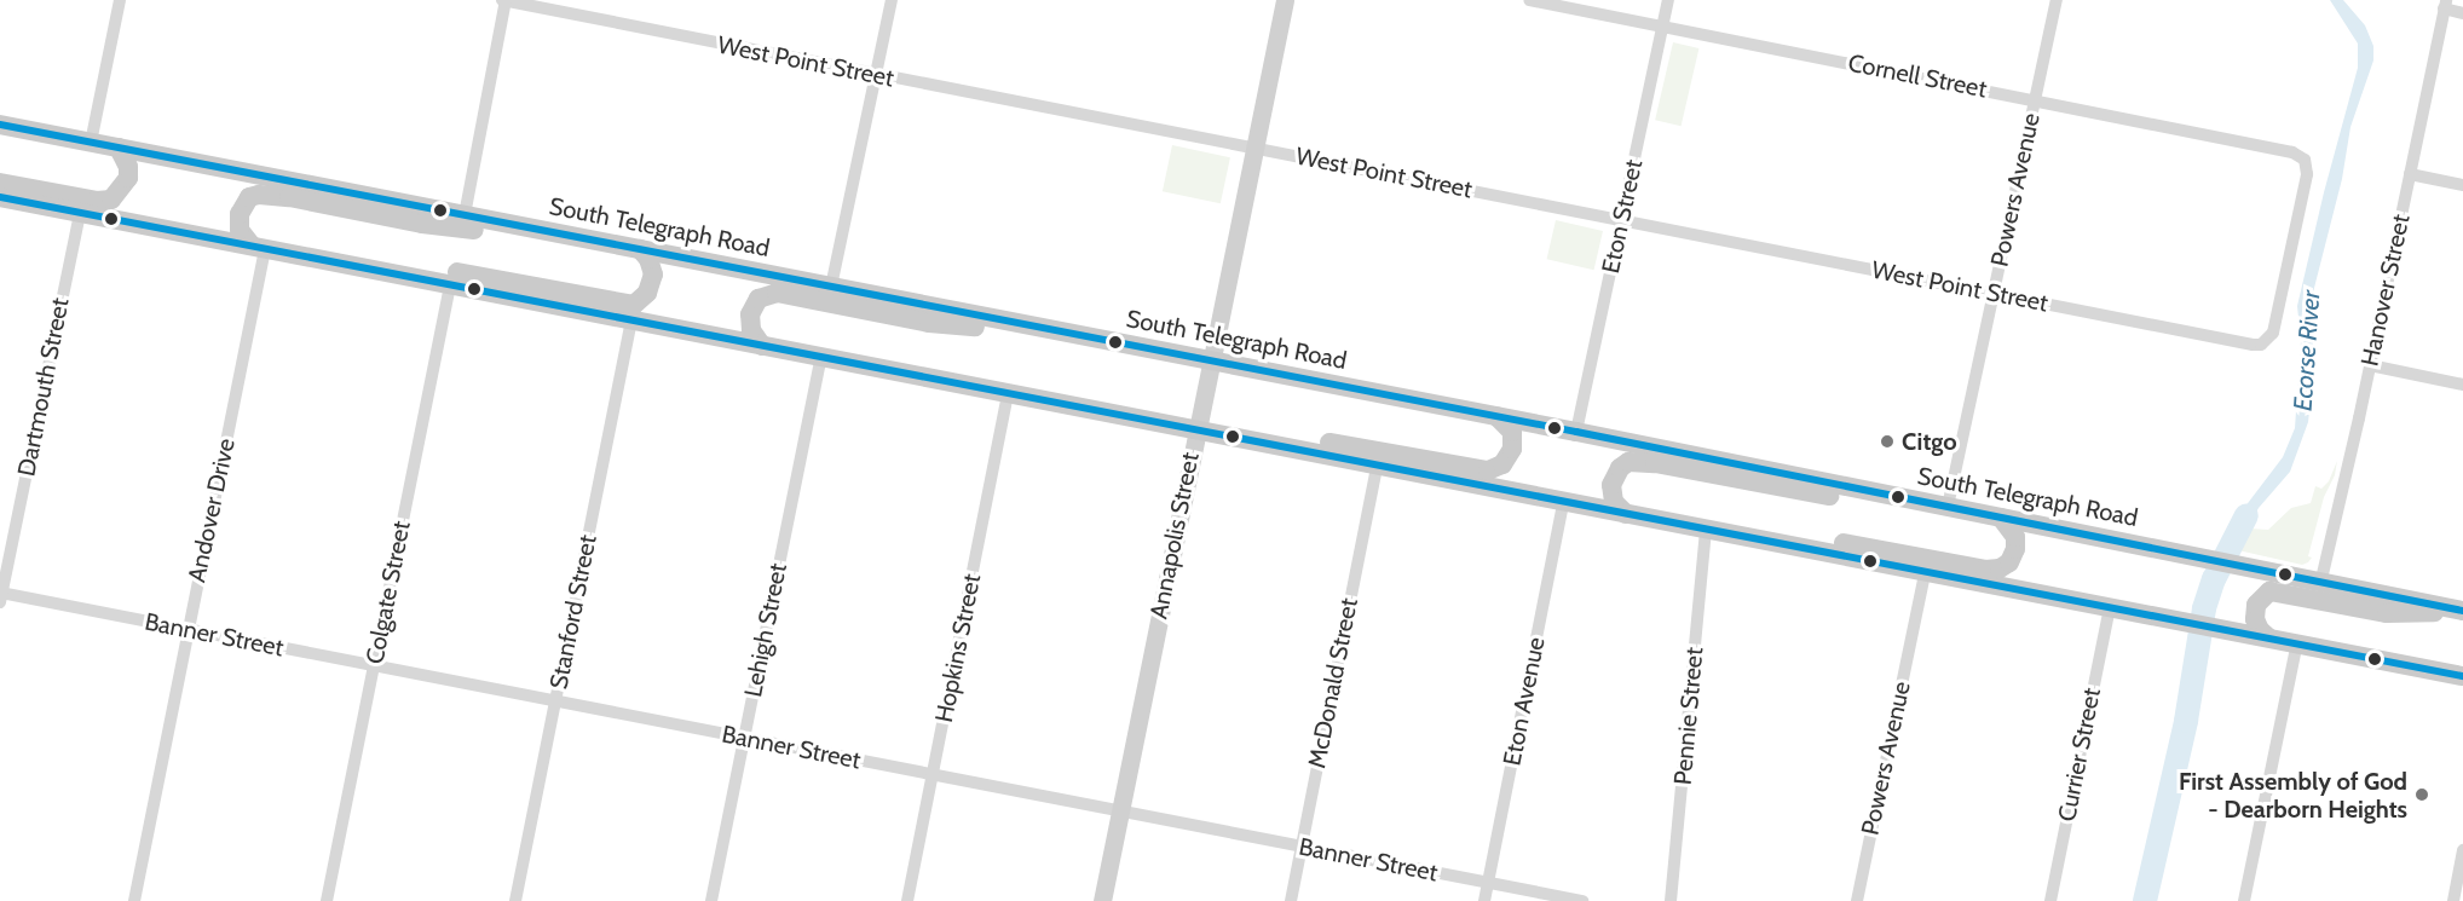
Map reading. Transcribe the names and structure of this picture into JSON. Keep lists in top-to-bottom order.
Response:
{
  "streets": {
    "main road": ["South Telegraph Road"],
    "street": [
      "West Point Street",
      "Cornell Street",
      "Powers Avenue",
      "Eton Street",
      "Hanover Street",
      "Dartmouth Street",
      "Andover Drive",
      "Annapolis Street",
      "Colgate Street",
      "Stanford Street",
      "Lehigh Street",
      "Banner Street",
      "Hopkins Street",
      "McDonald Street",
      "Eton Avenue",
      "Pennie Street",
      "Currier Street"
    ]
  },
  "crossings": [
    ["West Point Street", "Cornell Street"],
    ["West Point Street", "Powers Avenue"],
    ["West Point Street", "Eton Street"],
    ["West Point Street", "Annapolis Street"],
    ["Cornell Street", "Powers Avenue"],
    ["Cornell Street", "Eton Street"],
    ["Powers Avenue", "South Telegraph Road"],
    ["Eton Street", "South Telegraph Road"],
    ["South Telegraph Road", "Hanover Street"],
    ["South Telegraph Road", "Annapolis Street"],
    ["Dartmouth Street", "Banner Street"],
    ["Andover Drive", "Banner Street"],
    ["Annapolis Street", "Banner Street"],
    ["Colgate Street", "Banner Street"],
    ["Stanford Street", "Banner Street"],
    ["Lehigh Street", "Banner Street"],
    ["Banner Street", "Hopkins Street"],
    ["Banner Street", "McDonald Street"],
    ["Banner Street", "Eton Avenue"]
  ],
  "water": ["Ecorse River"],
  "places": ["Citgo", "First Assembly of God - Dearborn Heights"]
}
